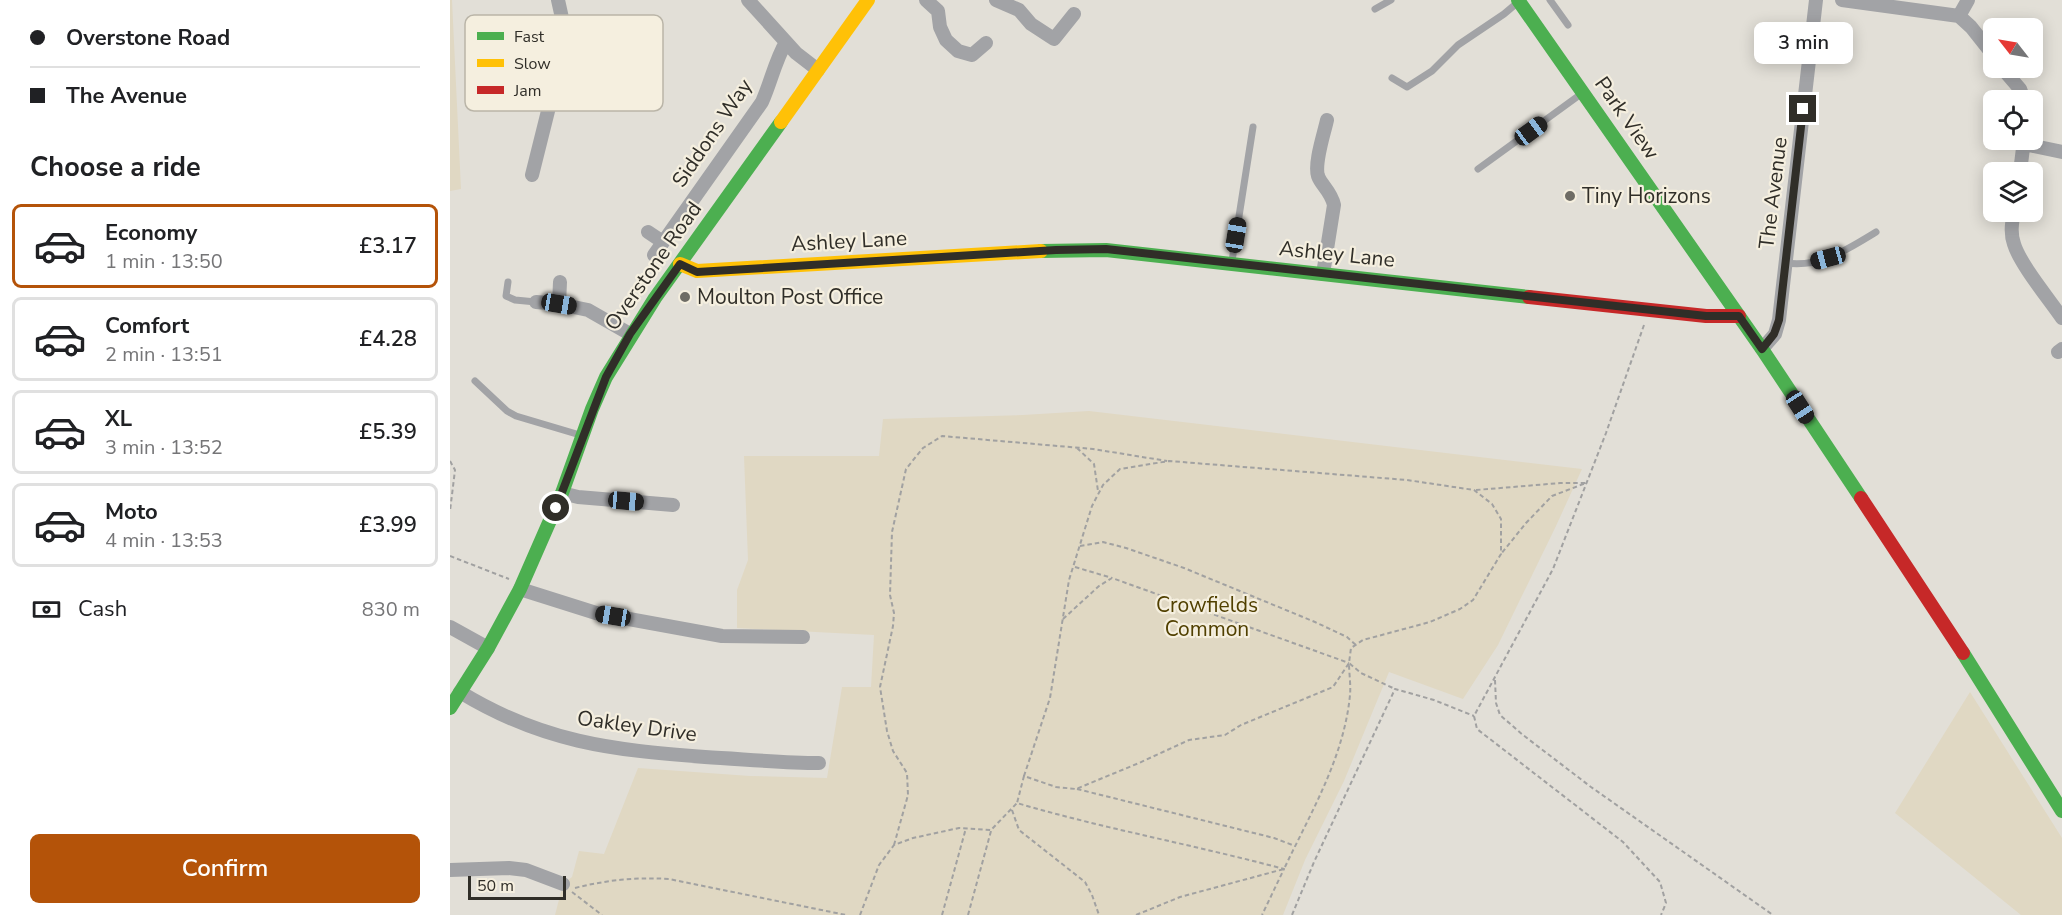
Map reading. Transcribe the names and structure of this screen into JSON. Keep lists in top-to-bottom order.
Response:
{
  "streets": {
    "street": [
      "Park View",
      "Siddons Way",
      "The Avenue",
      "Ashley Lane",
      "Overstone Road",
      "Oakley Drive"
    ]
  },
  "crossings": [
    ["Park View", "The Avenue"],
    ["Park View", "Ashley Lane"],
    ["Ashley Lane", "Overstone Road"],
    ["Overstone Road", "Oakley Drive"]
  ],
  "parks": ["Crowfields Common"],
  "places": ["Tiny Horizons", "Moulton Post Office"],
  "legend": ["Fast", "Slow", "Jam"],
  "scale_bar": "50 m",
  "north": "top left",
  "page": {
    "banner": ["Overstone Road", "The Avenue"],
    "bubble": "3 min",
    "heading": "Choose a ride",
    "list": [
      {
        "name": "Economy",
        "note": "1 min · 13:50",
        "value": "£3.17"
      },
      {
        "name": "Comfort",
        "note": "2 min · 13:51",
        "value": "£4.28"
      },
      {
        "name": "XL",
        "note": "3 min · 13:52",
        "value": "£5.39"
      },
      {
        "name": "Moto",
        "note": "4 min · 13:53",
        "value": "£3.99"
      }
    ],
    "pay": ["Cash", "830 m"],
    "buttons": "Confirm",
    "scale": "50 m"
  }
}
